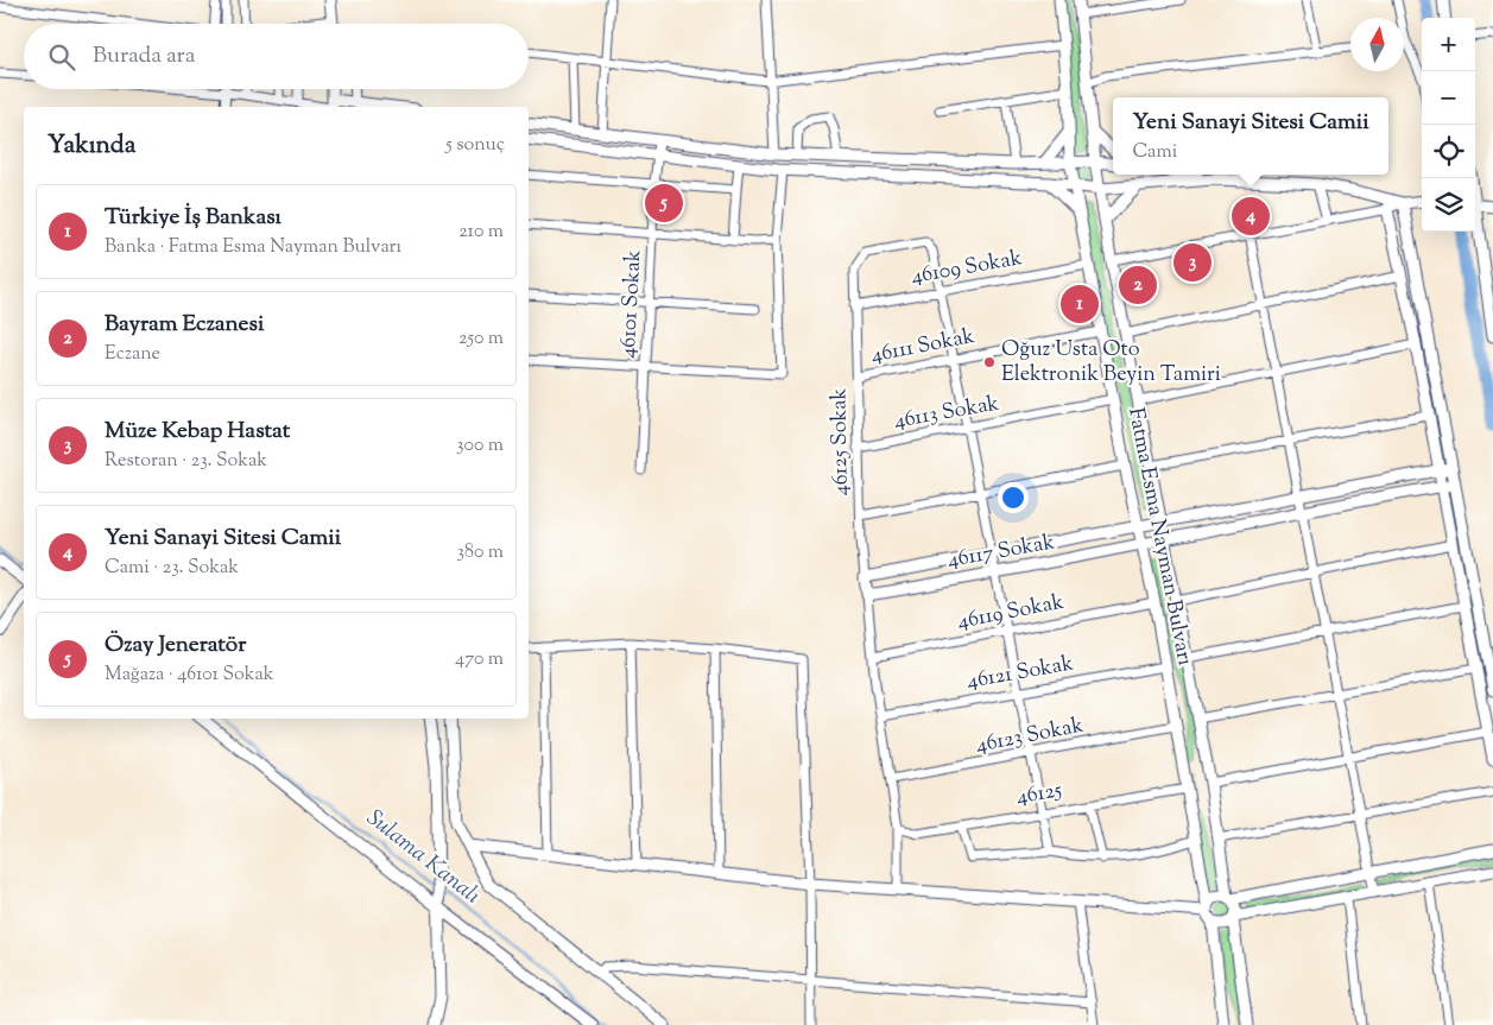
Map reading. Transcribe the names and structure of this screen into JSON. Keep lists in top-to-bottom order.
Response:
{
  "streets": {
    "street": [
      "46109 Sokak",
      "46101 Sokak",
      "46111 Sokak",
      "46113 Sokak",
      "46125 Sokak",
      "Fatma Esma Nayman Bulvarı",
      "46117 Sokak",
      "46119 Sokak",
      "46121 Sokak",
      "46123 Sokak",
      "46125"
    ]
  },
  "crossings": [
    ["46109 Sokak", "46125 Sokak"],
    ["46109 Sokak", "Fatma Esma Nayman Bulvarı"],
    ["46111 Sokak", "46125 Sokak"],
    ["46111 Sokak", "Fatma Esma Nayman Bulvarı"],
    ["46113 Sokak", "46125 Sokak"],
    ["46113 Sokak", "Fatma Esma Nayman Bulvarı"],
    ["46125 Sokak", "46117 Sokak"],
    ["Fatma Esma Nayman Bulvarı", "46117 Sokak"],
    ["Fatma Esma Nayman Bulvarı", "46119 Sokak"],
    ["Fatma Esma Nayman Bulvarı", "46121 Sokak"],
    ["Fatma Esma Nayman Bulvarı", "46123 Sokak"],
    ["Fatma Esma Nayman Bulvarı", "46125"]
  ],
  "water": ["Sulama Kanalı"],
  "places": ["Oğuz Usta Oto Elektronik Beyin Tamiri"],
  "north": "top",
  "page": {
    "map_buttons": ["+", "−"],
    "search": "Burada ara",
    "popup": ["Yeni Sanayi Sitesi Camii", "Cami"],
    "heading": ["Yakında", "5 sonuç"],
    "pins": [
      "5",
      "4",
      "3",
      "2",
      "1"
    ],
    "list": [
      {
        "mark": "1",
        "name": "Türkiye İş Bankası",
        "note": "Banka · Fatma Esma Nayman Bulvarı",
        "value": "210 m"
      },
      {
        "mark": "2",
        "name": "Bayram Eczanesi",
        "note": "Eczane",
        "value": "250 m"
      },
      {
        "mark": "3",
        "name": "Müze Kebap Hastat",
        "note": "Restoran · 23. Sokak",
        "value": "300 m"
      },
      {
        "mark": "4",
        "name": "Yeni Sanayi Sitesi Camii",
        "note": "Cami · 23. Sokak",
        "value": "380 m"
      },
      {
        "mark": "5",
        "name": "Özay Jeneratör",
        "note": "Mağaza · 46101 Sokak",
        "value": "470 m"
      }
    ]
  }
}
